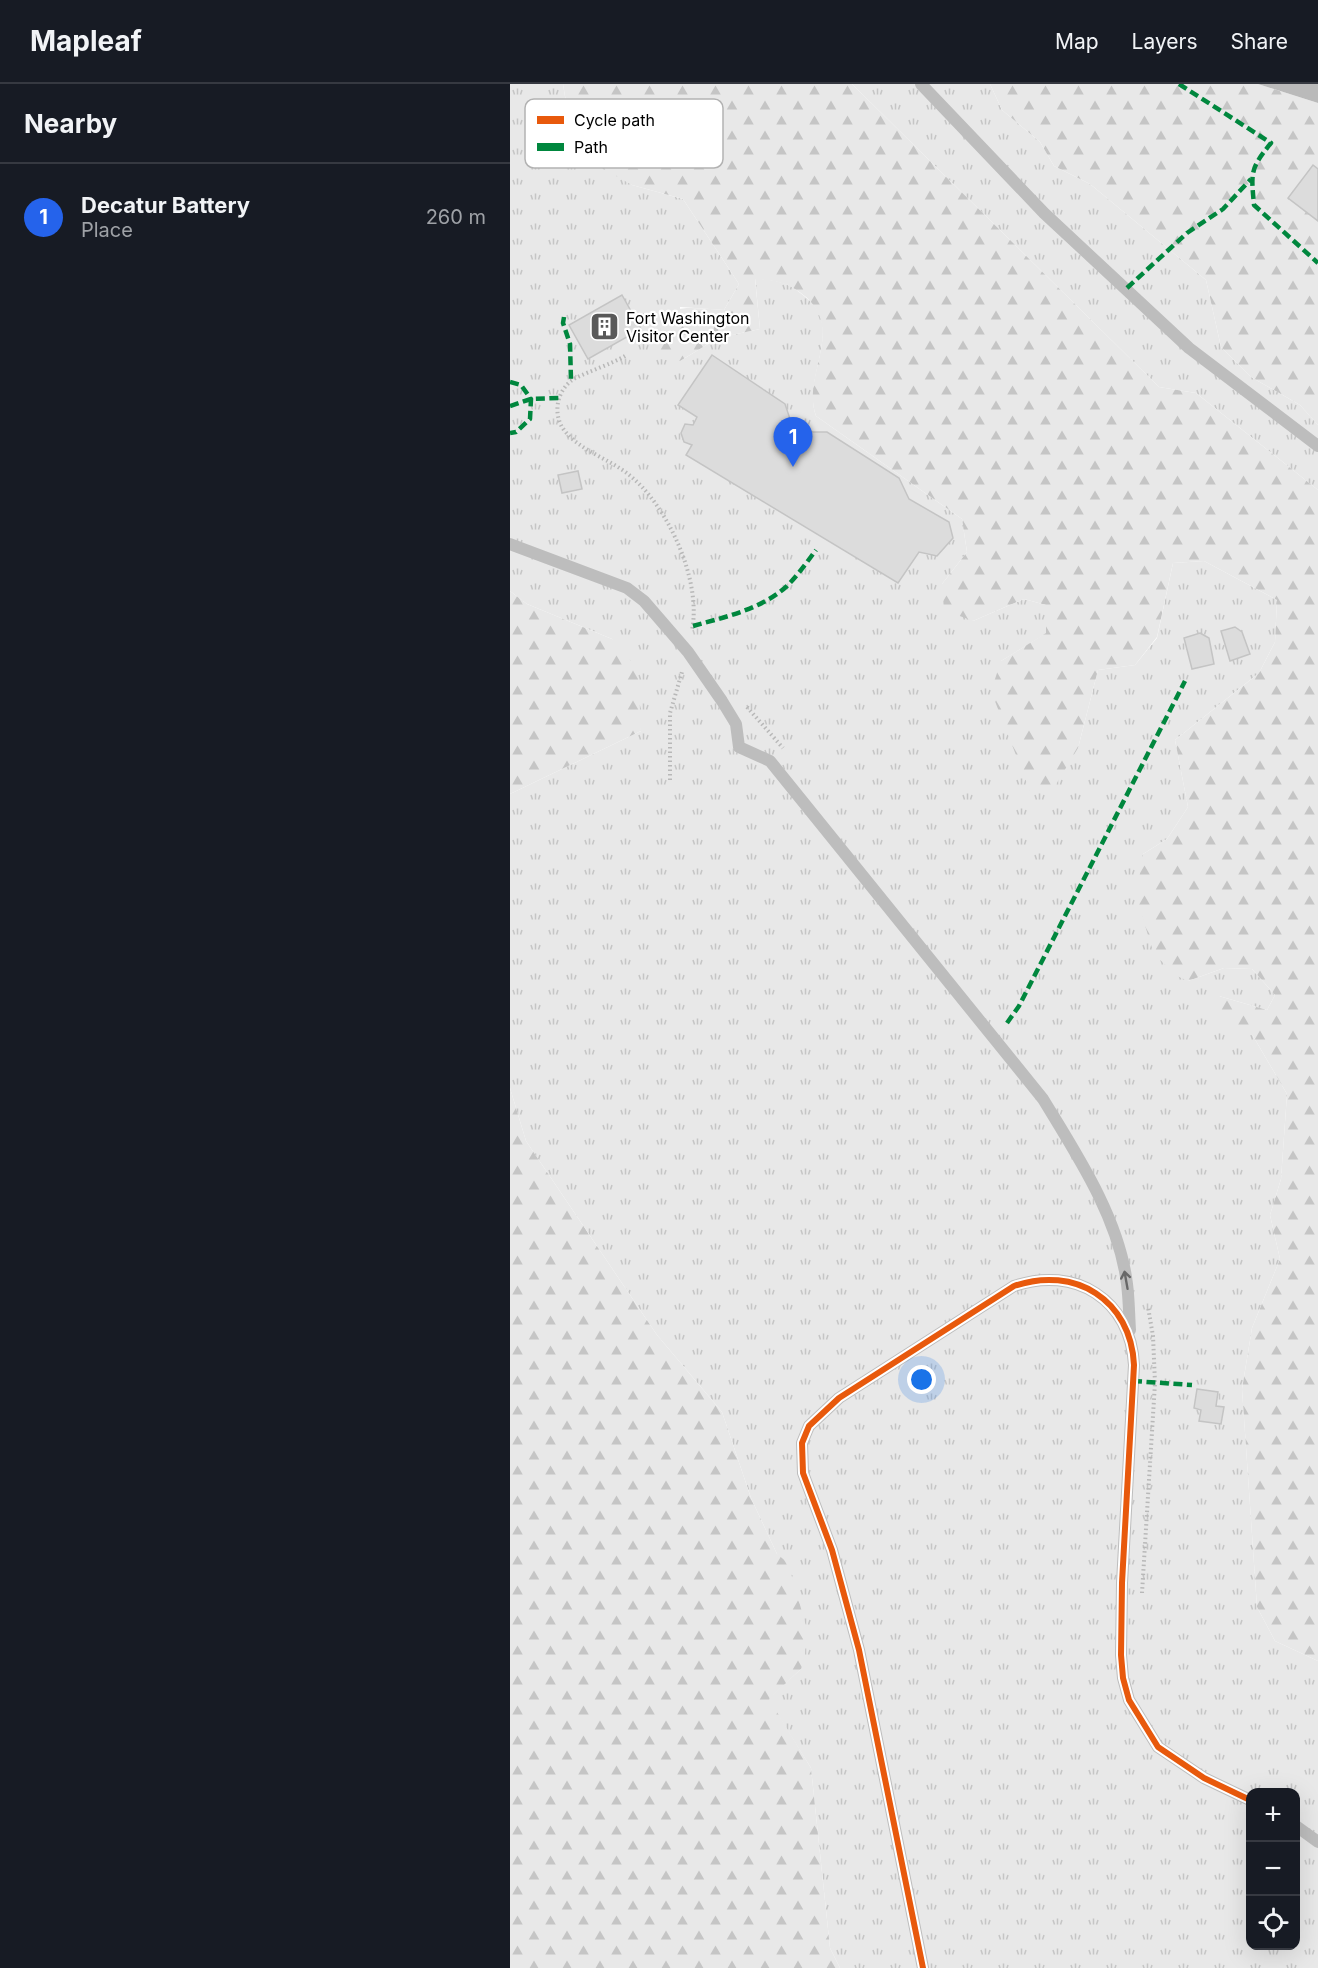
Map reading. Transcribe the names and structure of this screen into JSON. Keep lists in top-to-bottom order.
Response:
{
  "places": {
    "building": ["Fort Washington Visitor Center"]
  },
  "legend": ["Cycle path", "Path"],
  "page": {
    "header": "Mapleaf",
    "nav": ["Map", "Layers", "Share"],
    "heading": "Nearby",
    "list": [
      {
        "mark": "1",
        "name": "Decatur Battery",
        "note": "Place",
        "value": "260 m"
      }
    ],
    "pins": "1",
    "map_buttons": ["+", "−"]
  }
}
